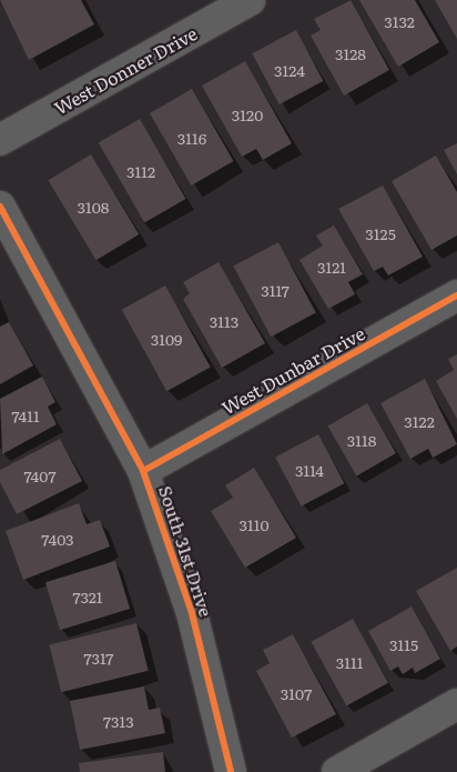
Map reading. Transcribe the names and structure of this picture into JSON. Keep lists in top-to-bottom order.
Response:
{
  "streets": {
    "street": ["West Donner Drive", "West Dunbar Drive", "South 31st Drive"]
  },
  "crossings": [
    ["West Dunbar Drive", "South 31st Drive"]
  ],
  "house_numbers": [
    "3132",
    "3128",
    "3124",
    "3120",
    "3116",
    "3112",
    "3108",
    "3125",
    "3121",
    "3117",
    "3113",
    "3109",
    "7411",
    "3122",
    "3118",
    "3114",
    "7407",
    "3110",
    "7403",
    "7321",
    "3115",
    "7317",
    "3111",
    "3107",
    "7313"
  ]
}
